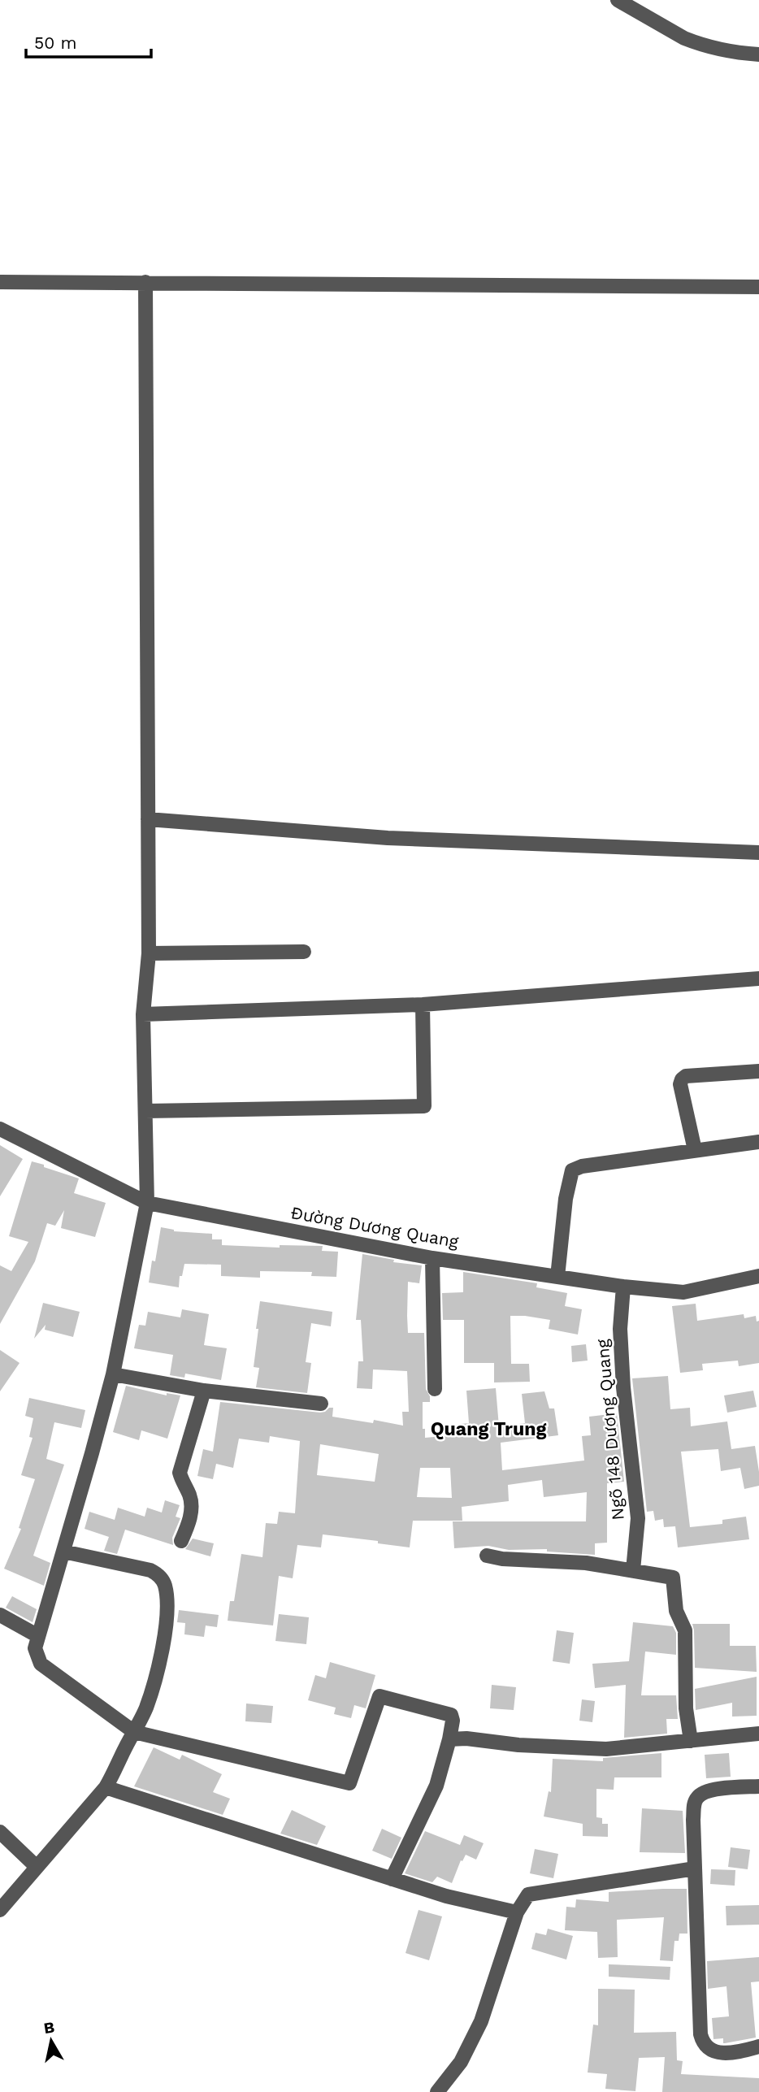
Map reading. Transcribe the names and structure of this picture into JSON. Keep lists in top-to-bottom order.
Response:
{
  "streets": {
    "street": ["Đường Dương Quang", "Ngõ 148 Dương Quang"]
  },
  "crossings": [
    ["Đường Dương Quang", "Ngõ 148 Dương Quang"]
  ],
  "districts": ["Quang Trung"],
  "scale_bar": "50 m",
  "north": "top"
}
